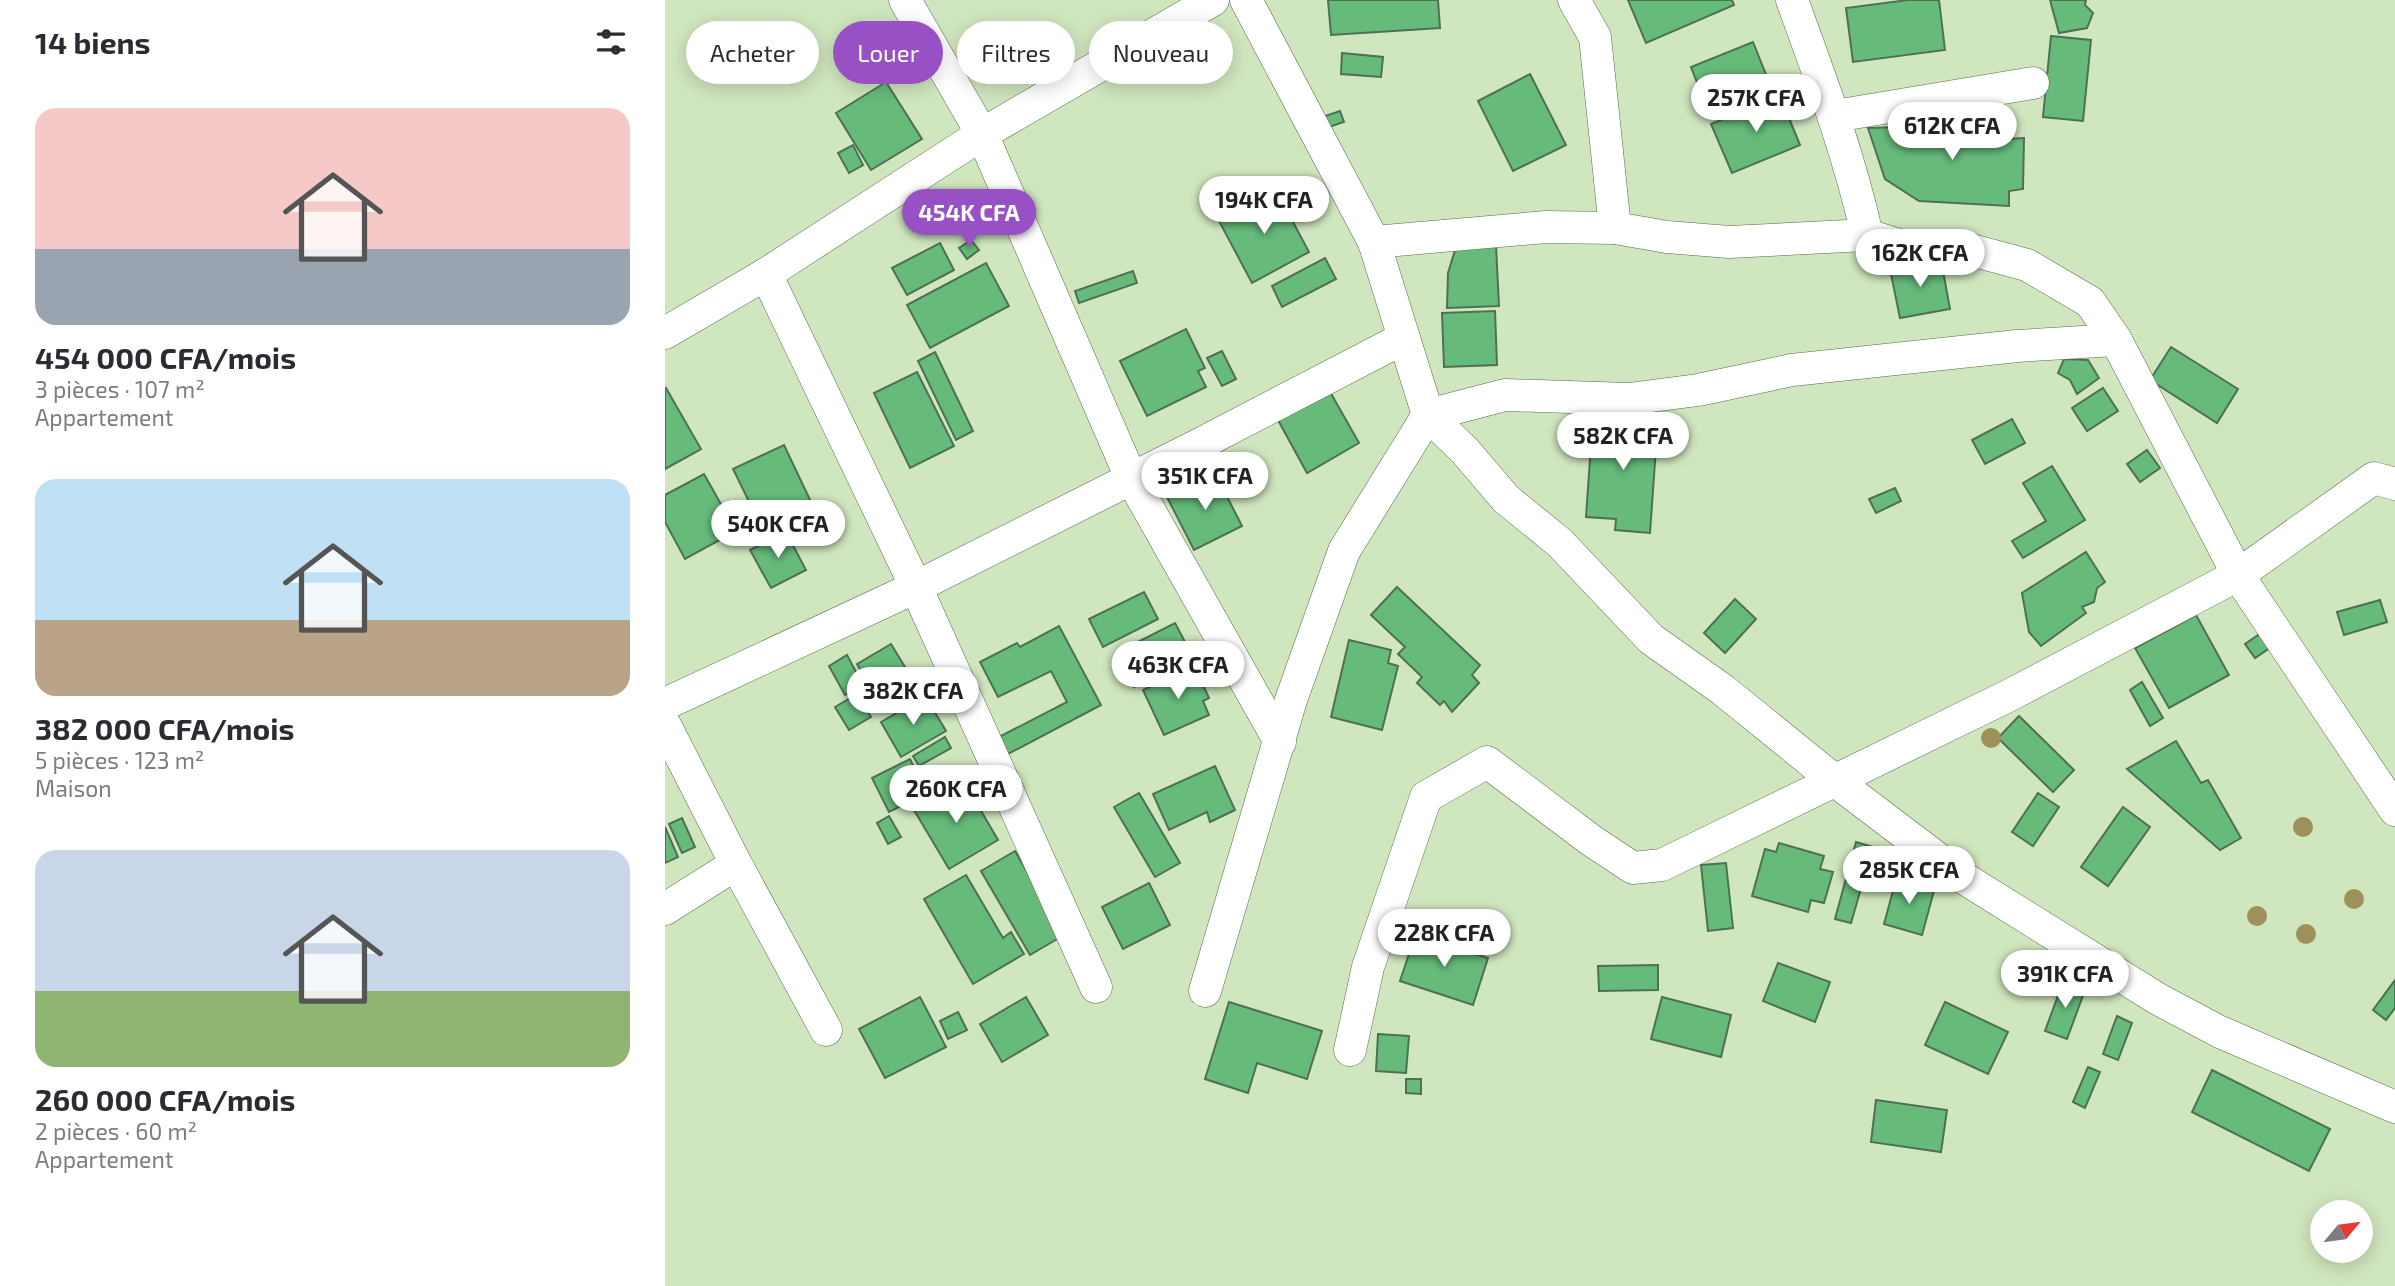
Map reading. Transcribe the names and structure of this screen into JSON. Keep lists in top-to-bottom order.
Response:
{
  "north": "top right",
  "page": {
    "heading": "14 biens",
    "chip": [
      "Acheter",
      "Louer",
      "Filtres",
      "Nouveau"
    ],
    "price": [
      "257K CFA",
      "612K CFA",
      "194K CFA",
      "454K CFA",
      "162K CFA",
      "582K CFA",
      "351K CFA",
      "540K CFA",
      "463K CFA",
      "382K CFA",
      "260K CFA",
      "285K CFA",
      "228K CFA",
      "391K CFA"
    ],
    "list": [
      {
        "name": "454 000 CFA/mois",
        "note": "3 pièces · 107 m² · Appartement"
      },
      {
        "name": "382 000 CFA/mois",
        "note": "5 pièces · 123 m² · Maison"
      },
      {
        "name": "260 000 CFA/mois",
        "note": "2 pièces · 60 m² · Appartement"
      }
    ]
  }
}
